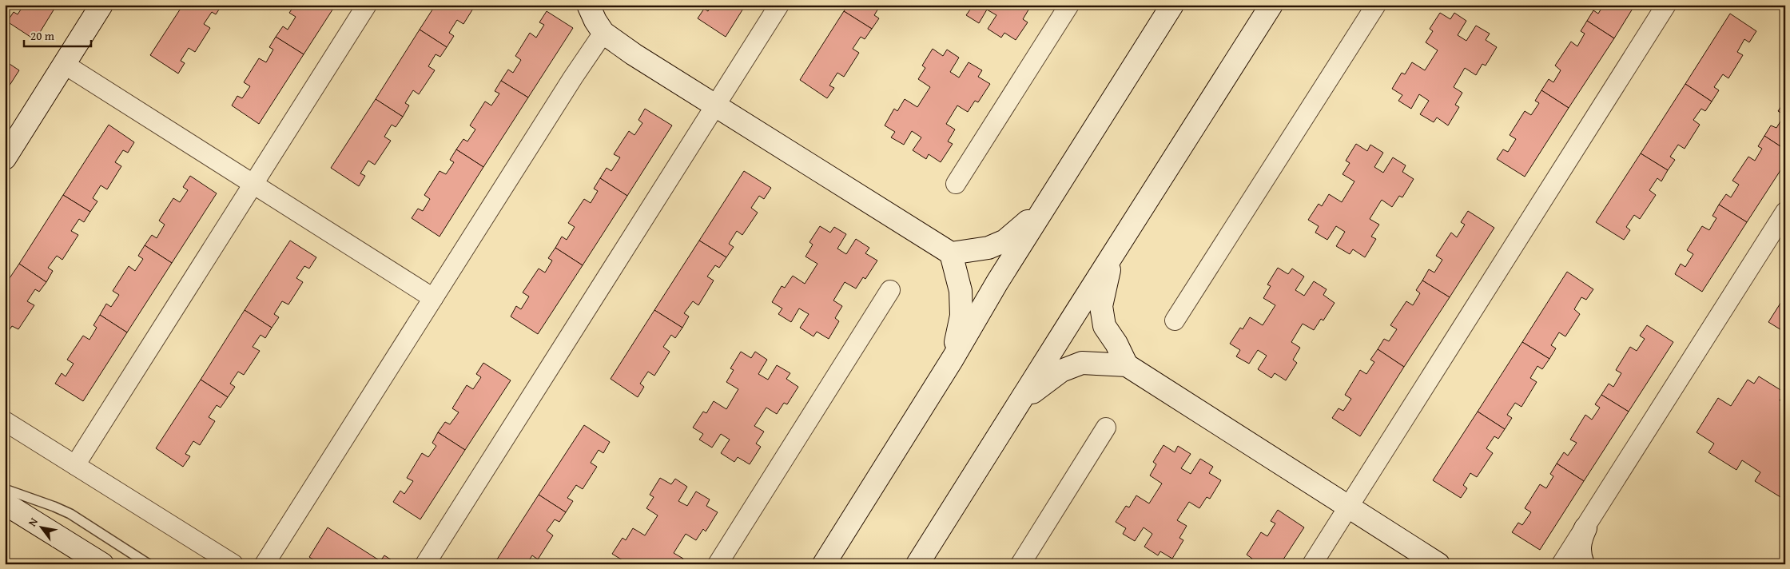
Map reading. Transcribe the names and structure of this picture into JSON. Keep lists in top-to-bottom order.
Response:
{
  "scale_bar": "20 m",
  "north": "top left"
}
